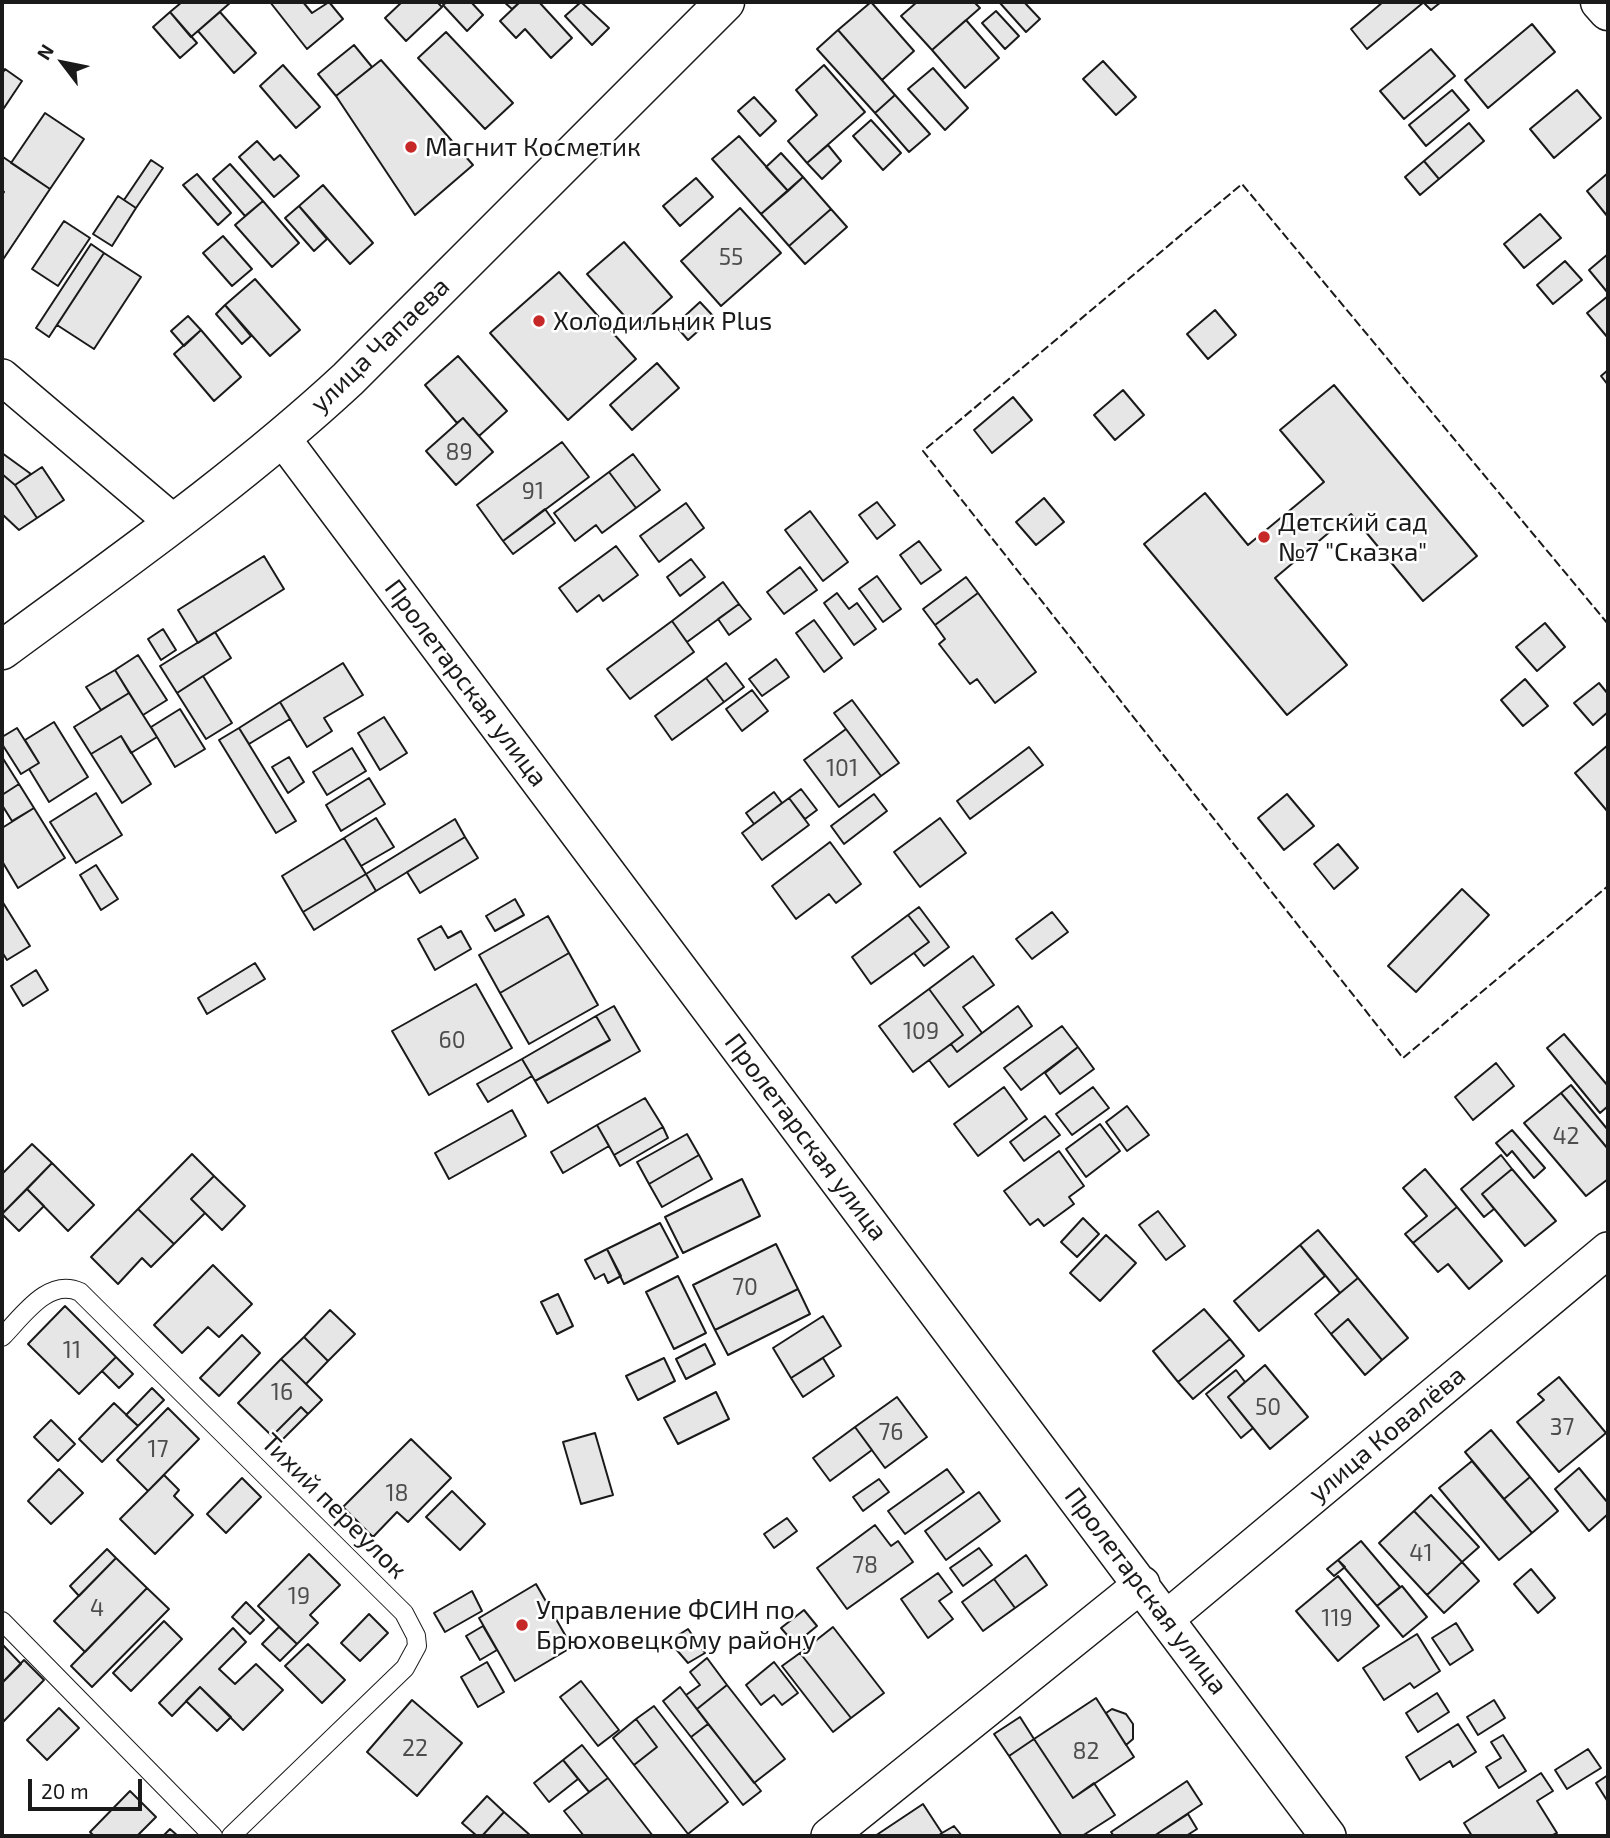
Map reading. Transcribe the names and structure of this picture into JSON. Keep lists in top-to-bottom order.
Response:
{
  "streets": {
    "street": ["улица Чапаева", "Пролетарская улица", "улица Ковалёва"],
    "lane": ["Тихий переулок"]
  },
  "crossings": [
    ["улица Чапаева", "Пролетарская улица"],
    ["Пролетарская улица", "улица Ковалёва"]
  ],
  "places": [
    "Магнит Косметик",
    "Холодильник Plus",
    "Детский сад №7 \"Сказка\"",
    "Управление ФСИН по Брюховецкому району"
  ],
  "house_numbers": [
    "55",
    "89",
    "91",
    "101",
    "109",
    "60",
    "42",
    "70",
    "11",
    "16",
    "50",
    "37",
    "76",
    "17",
    "18",
    "41",
    "78",
    "19",
    "4",
    "119",
    "22",
    "82"
  ],
  "scale_bar": "20 m",
  "north": "top left"
}
